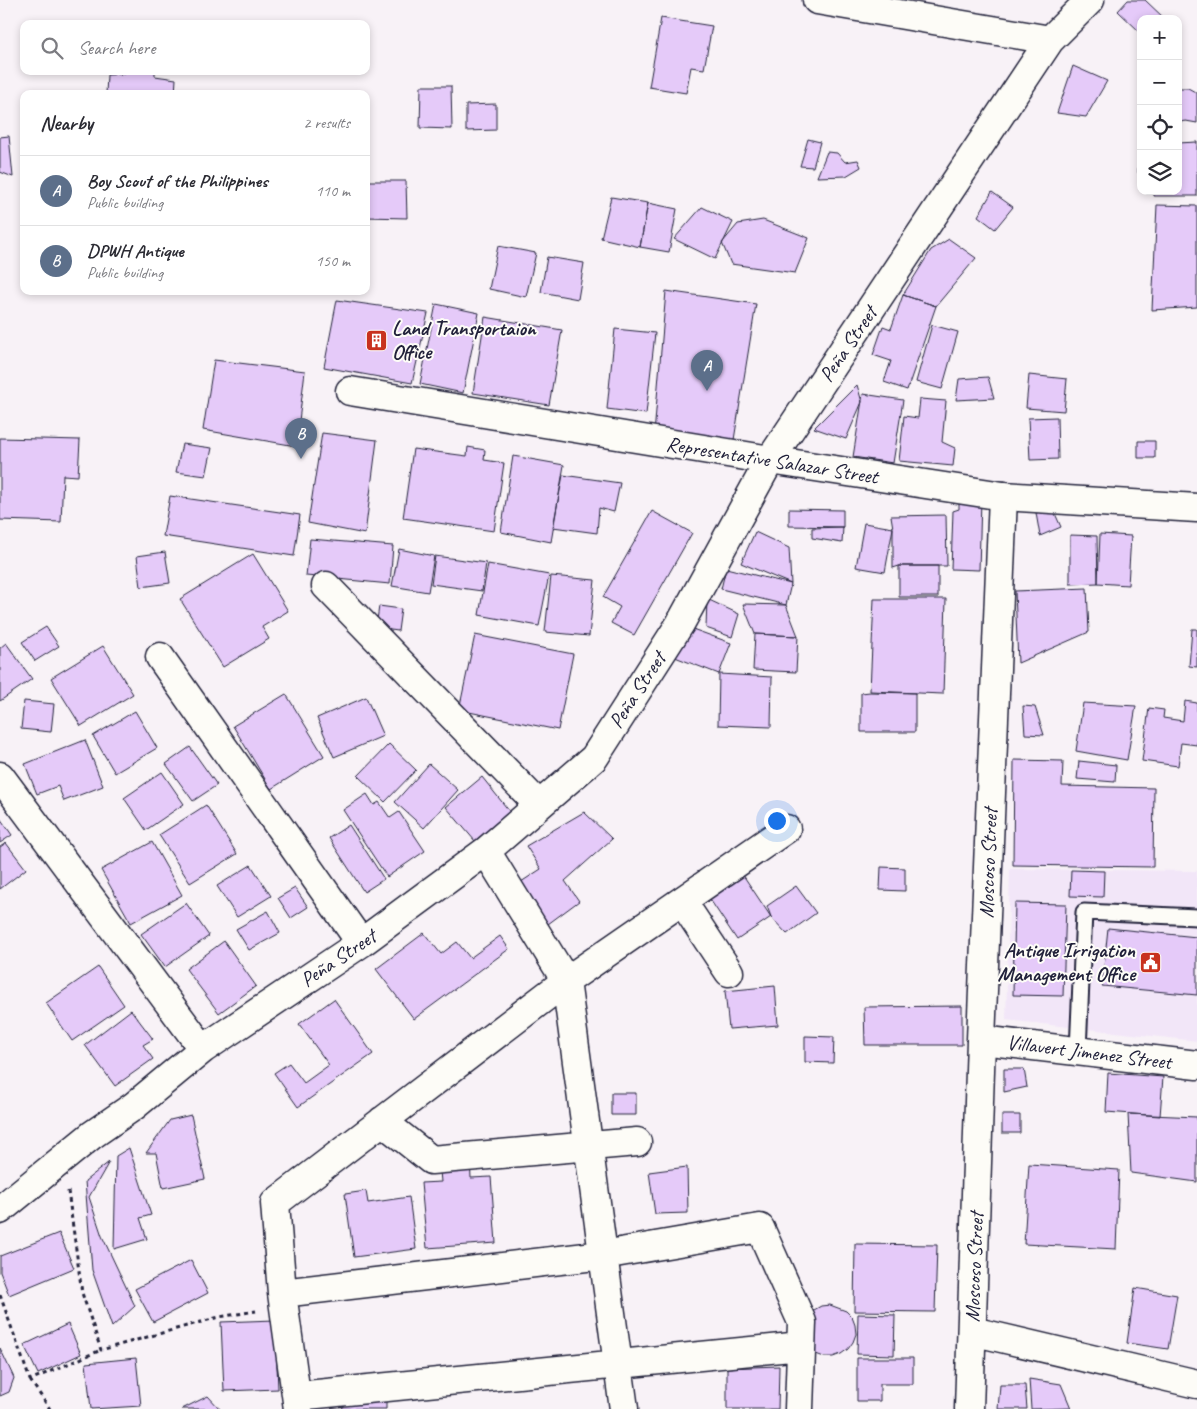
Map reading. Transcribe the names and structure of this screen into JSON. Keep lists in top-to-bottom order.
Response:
{
  "streets": {
    "street": [
      "Peña Street",
      "Representative Salazar Street",
      "Moscoso Street",
      "Villavert Jimenez Street"
    ]
  },
  "crossings": [
    ["Peña Street", "Representative Salazar Street"],
    ["Representative Salazar Street", "Moscoso Street"],
    ["Moscoso Street", "Villavert Jimenez Street"]
  ],
  "places": {
    "building": ["Land Transportaion Office"],
    "public building": ["Antique Irrigation Management Office"]
  },
  "page": {
    "map_buttons": ["+", "−"],
    "search": "Search here",
    "heading": ["Nearby", "2 results"],
    "list": [
      {
        "mark": "A",
        "name": "Boy Scout of the Philippines",
        "note": "Public building",
        "value": "110 m"
      },
      {
        "mark": "B",
        "name": "DPWH Antique",
        "note": "Public building",
        "value": "150 m"
      }
    ],
    "pins": ["A", "B"]
  }
}
